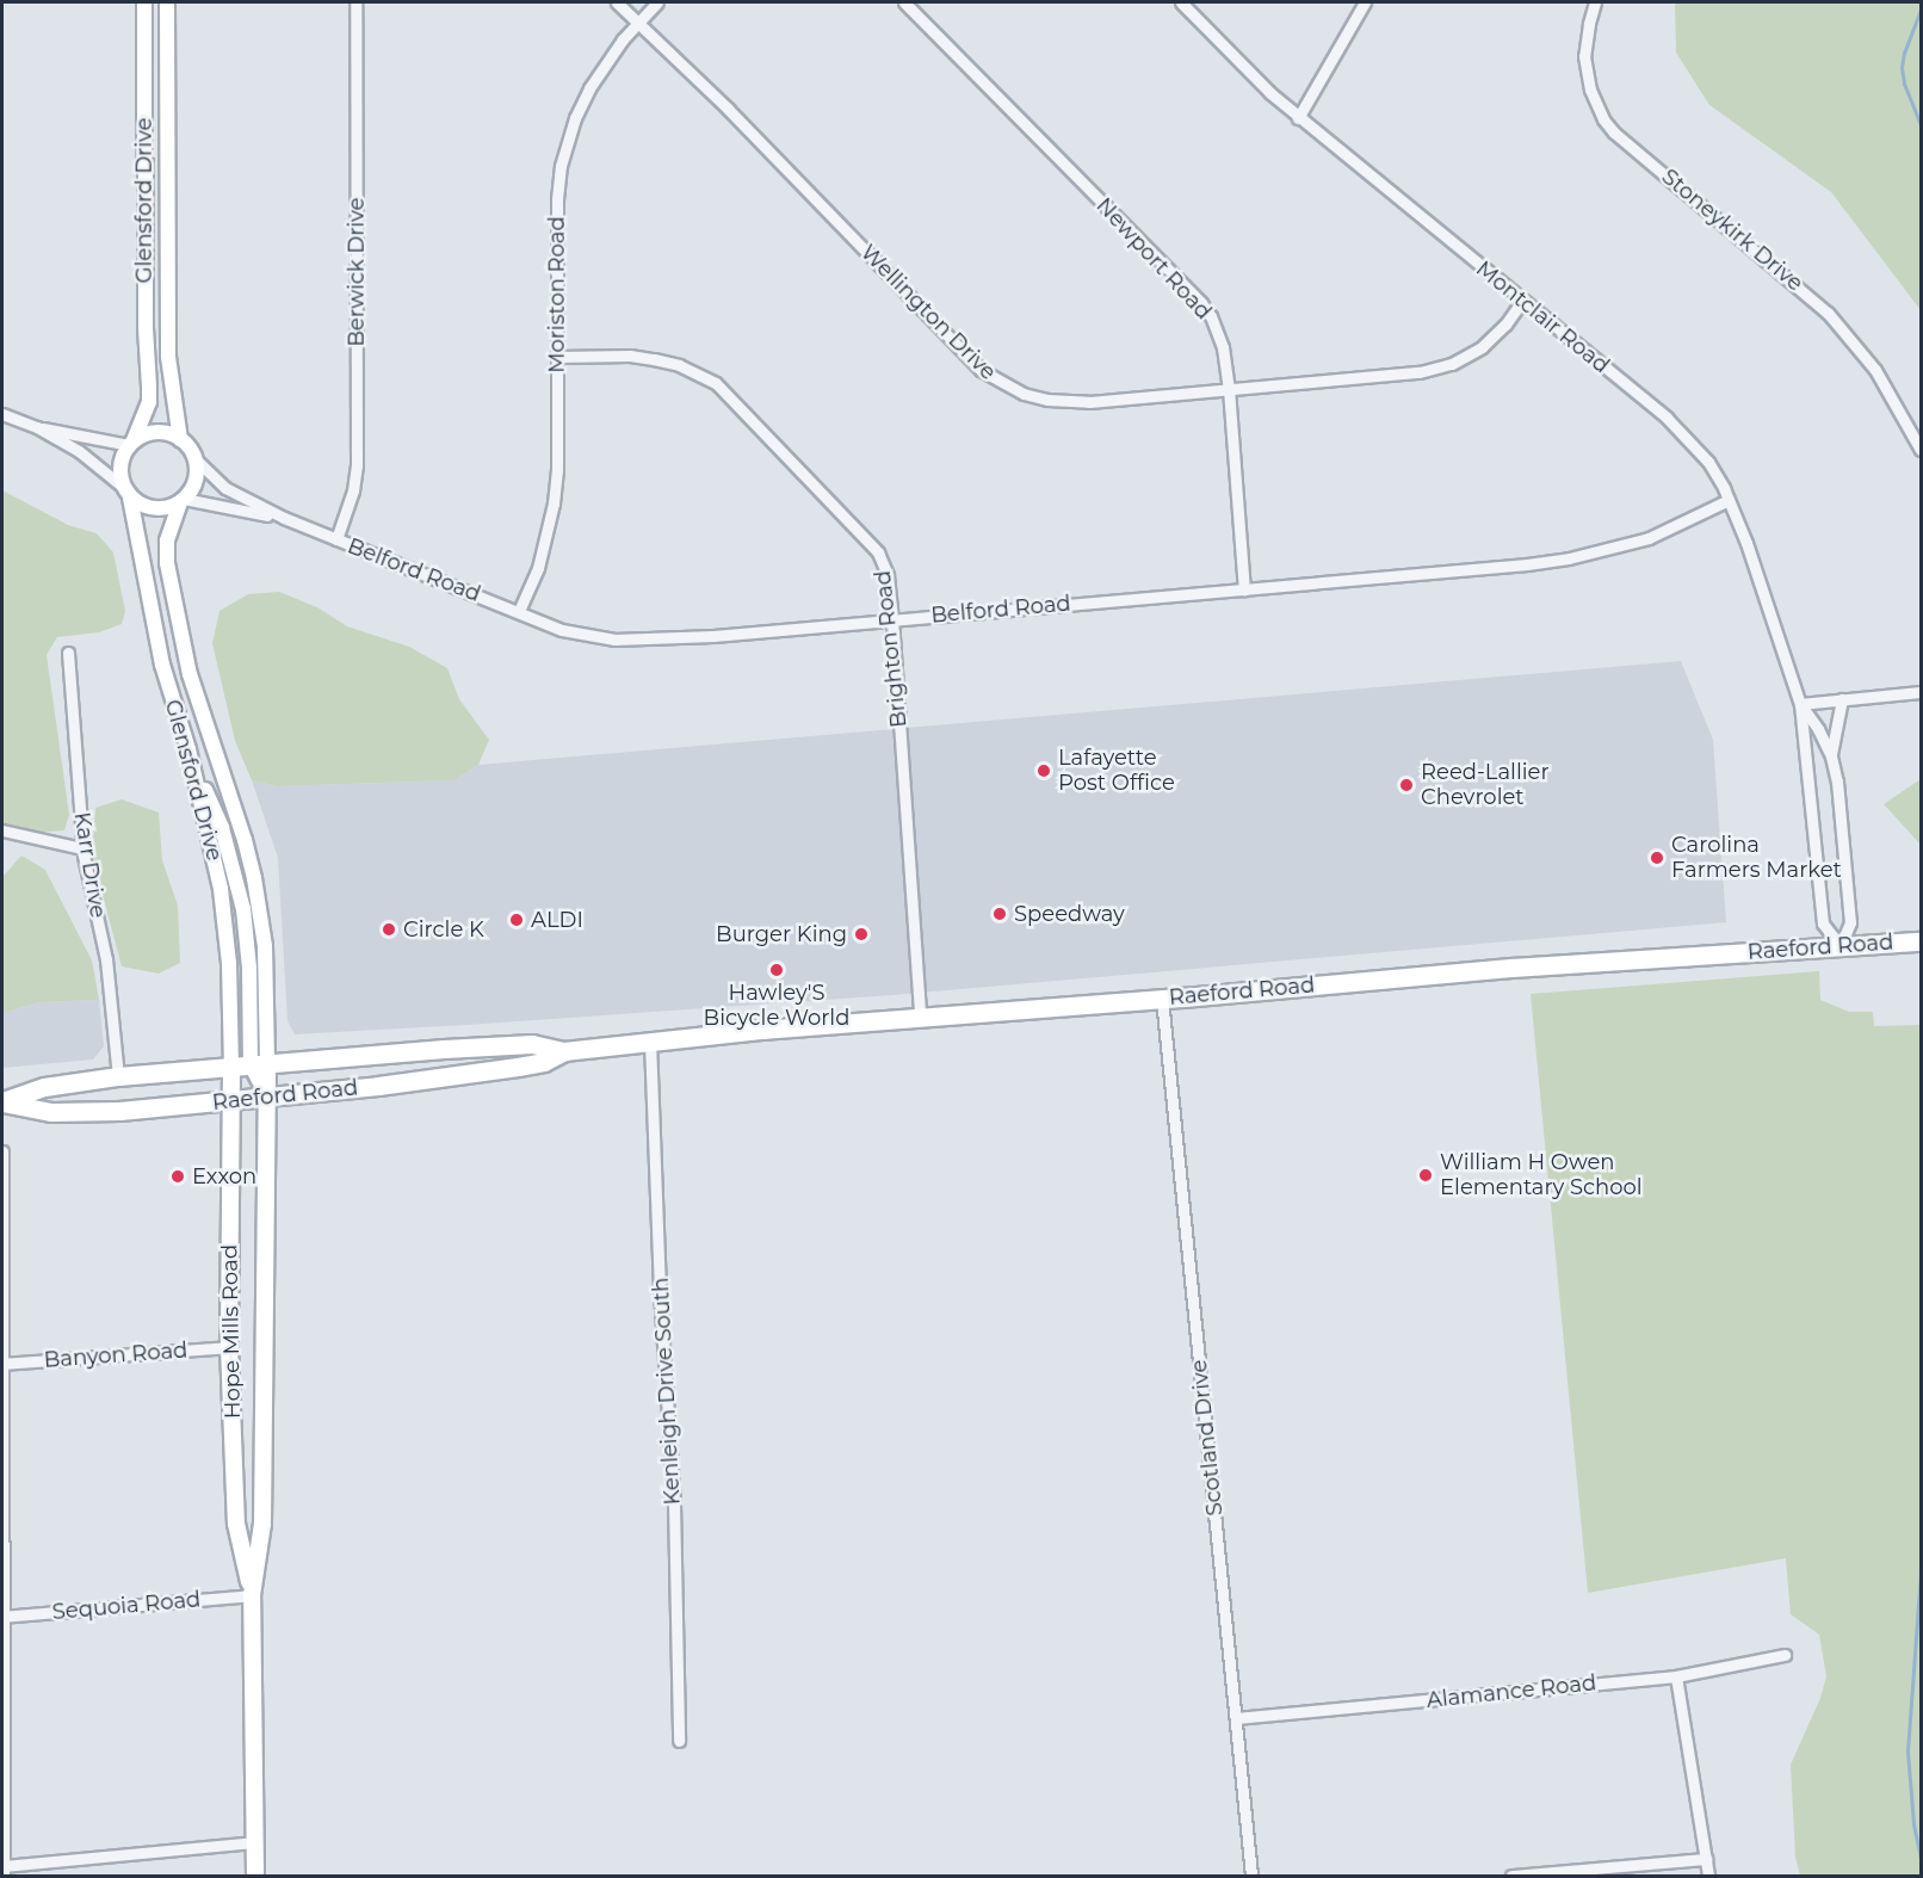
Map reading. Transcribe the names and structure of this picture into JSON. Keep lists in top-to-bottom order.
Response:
{
  "streets": {
    "highway": ["Raeford Road"],
    "main road": ["Glensford Drive", "Hope Mills Road"],
    "street": [
      "Stoneykirk Drive",
      "Newport Road",
      "Berwick Drive",
      "Moriston Road",
      "Wellington Drive",
      "Montclair Road",
      "Belford Road",
      "Brighton Road",
      "Karr Drive",
      "Banyon Road",
      "Kenleigh Drive South",
      "Scotland Drive",
      "Sequoia Road",
      "Alamance Road"
    ]
  },
  "crossings": [
    ["Glensford Drive", "Belford Road"],
    ["Glensford Drive", "Raeford Road"],
    ["Glensford Drive", "Hope Mills Road"],
    ["Newport Road", "Wellington Drive"],
    ["Newport Road", "Belford Road"],
    ["Berwick Drive", "Belford Road"],
    ["Moriston Road", "Wellington Drive"],
    ["Moriston Road", "Belford Road"],
    ["Moriston Road", "Brighton Road"],
    ["Wellington Drive", "Montclair Road"],
    ["Montclair Road", "Belford Road"],
    ["Montclair Road", "Raeford Road"],
    ["Belford Road", "Brighton Road"],
    ["Brighton Road", "Raeford Road"],
    ["Karr Drive", "Raeford Road"],
    ["Raeford Road", "Hope Mills Road"],
    ["Raeford Road", "Kenleigh Drive South"],
    ["Raeford Road", "Scotland Drive"],
    ["Hope Mills Road", "Banyon Road"],
    ["Hope Mills Road", "Sequoia Road"],
    ["Scotland Drive", "Alamance Road"]
  ],
  "places": [
    "Lafayette Post Office",
    "Reed-Lallier Chevrolet",
    "Carolina Farmers Market",
    "Speedway",
    "ALDI",
    "Circle K",
    "Burger King",
    "Hawley'S Bicycle World",
    "William H Owen Elementary School",
    "Exxon"
  ]
}
